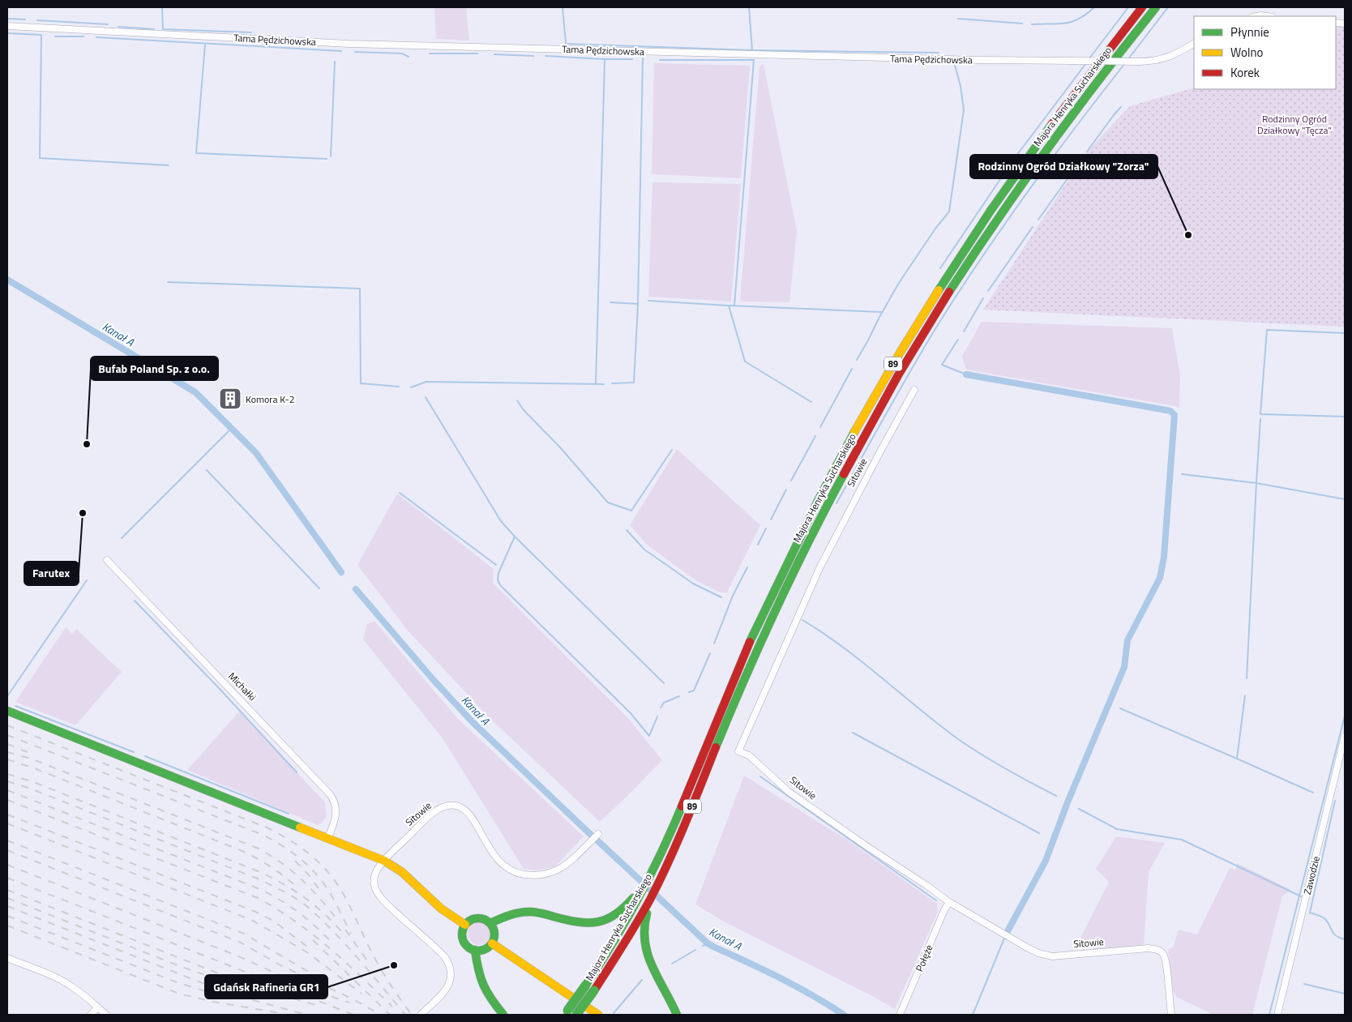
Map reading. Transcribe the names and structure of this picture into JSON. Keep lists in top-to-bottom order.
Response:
{
  "streets": {
    "main road": ["Majora Henryka Sucharskiego", "89"],
    "street": [
      "Tama Pędzichowska",
      "Sitowie",
      "Michałki",
      "Zawodzie",
      "Połęże"
    ]
  },
  "crossings": [
    ["Sitowie", "Połęże"]
  ],
  "water": ["Kanał A"],
  "parks": ["Rodzinny Ogród Działkowy \"Tęcza\""],
  "places": {
    "other": [
      "Rodzinny Ogród Działkowy \"Zorza\"",
      "Bufab Poland Sp. z o.o.",
      "Farutex",
      "Gdańsk Rafineria GR1"
    ],
    "building": ["Komora K-2"]
  },
  "legend": ["Płynnie", "Wolno", "Korek"]
}
